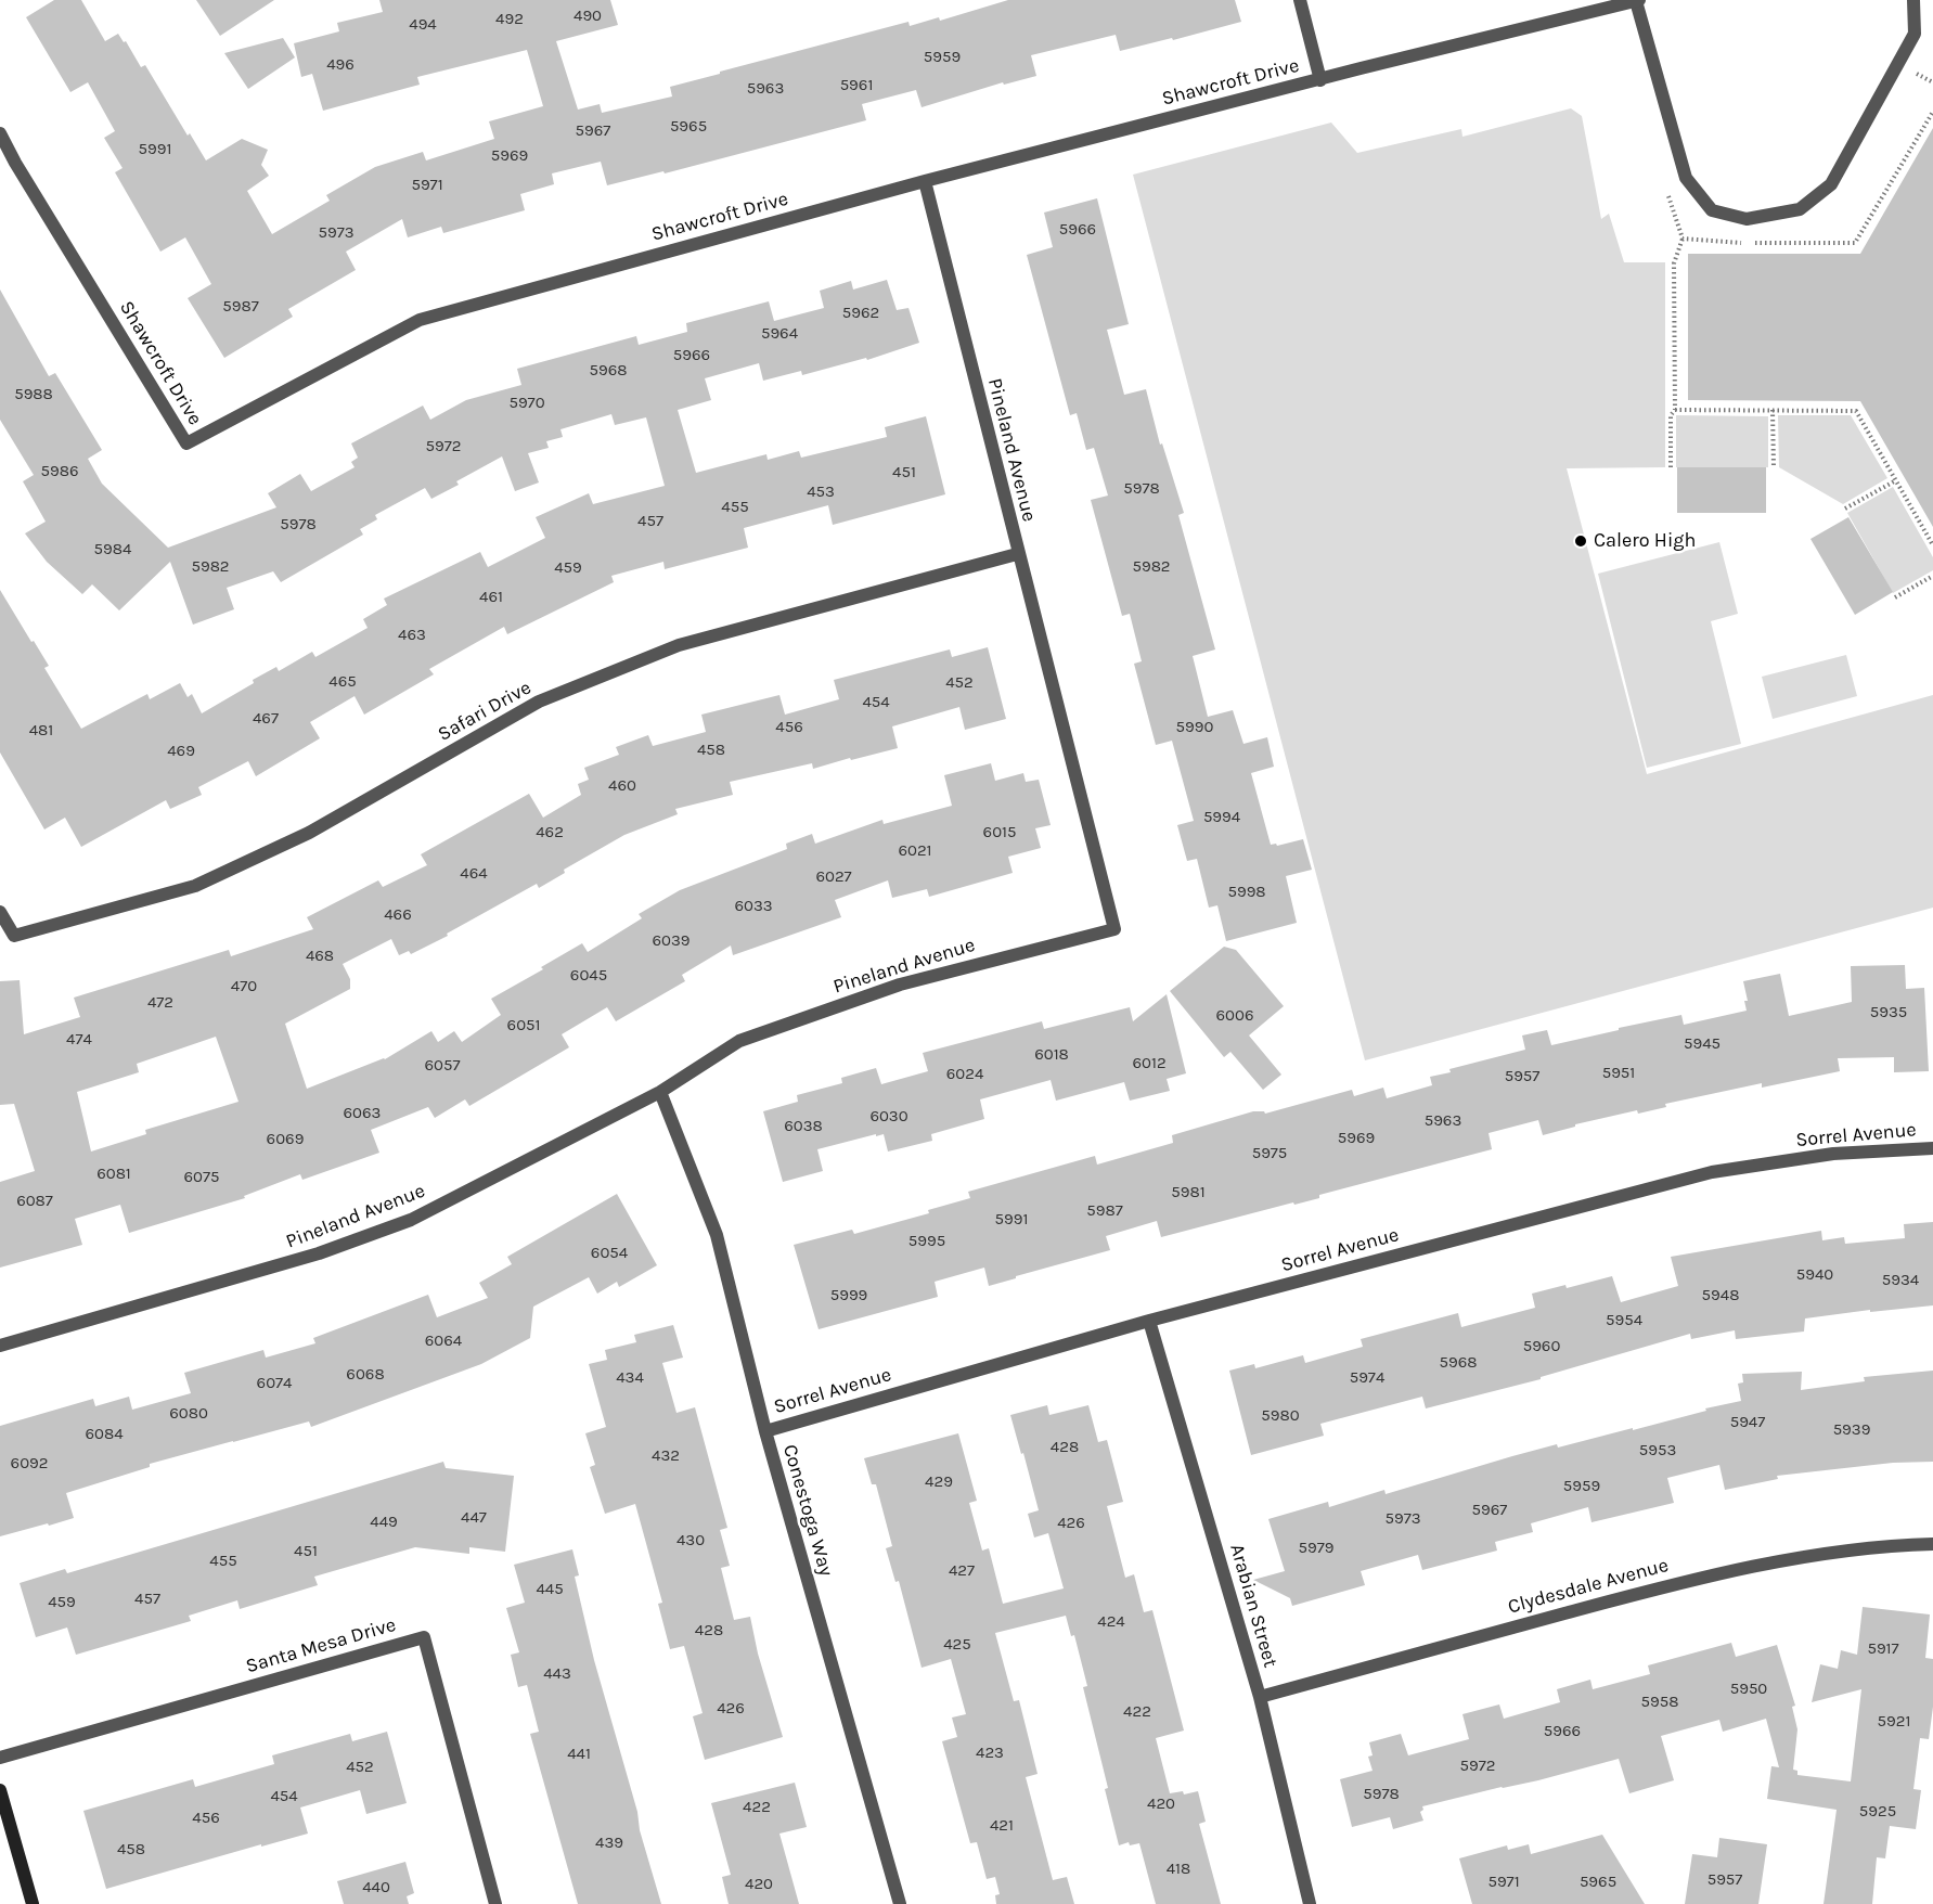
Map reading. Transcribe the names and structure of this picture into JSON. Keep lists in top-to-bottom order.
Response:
{
  "streets": {
    "street": [
      "Shawcroft Drive",
      "Pineland Avenue",
      "Safari Drive",
      "Sorrel Avenue",
      "Conestoga Way",
      "Clydesdale Avenue",
      "Arabian Street",
      "Santa Mesa Drive"
    ]
  },
  "crossings": [
    ["Shawcroft Drive", "Pineland Avenue"],
    ["Pineland Avenue", "Safari Drive"],
    ["Pineland Avenue", "Conestoga Way"],
    ["Sorrel Avenue", "Conestoga Way"],
    ["Sorrel Avenue", "Arabian Street"],
    ["Clydesdale Avenue", "Arabian Street"]
  ],
  "places": ["Calero High"],
  "house_numbers": [
    "490",
    "492",
    "494",
    "5959",
    "496",
    "5961",
    "5963",
    "5965",
    "5967",
    "5991",
    "5969",
    "5971",
    "5966",
    "5973",
    "5987",
    "5962",
    "5964",
    "5966",
    "5968",
    "5988",
    "5970",
    "5972",
    "5986",
    "451",
    "5978",
    "453",
    "455",
    "457",
    "5978",
    "5984",
    "5982",
    "5982",
    "459",
    "461",
    "463",
    "465",
    "452",
    "454",
    "467",
    "456",
    "5990",
    "481",
    "458",
    "469",
    "460",
    "5994",
    "462",
    "6015",
    "6021",
    "464",
    "6027",
    "5998",
    "6033",
    "466",
    "6039",
    "468",
    "6045",
    "470",
    "472",
    "5935",
    "6006",
    "6051",
    "474",
    "5945",
    "6018",
    "6012",
    "6057",
    "5951",
    "6024",
    "5957",
    "6063",
    "6030",
    "5963",
    "6038",
    "5969",
    "6069",
    "5975",
    "6081",
    "6075",
    "5981",
    "6087",
    "5987",
    "5991",
    "5995",
    "6054",
    "5940",
    "5934",
    "5999",
    "5948",
    "5954",
    "6064",
    "5960",
    "5968",
    "6068",
    "434",
    "5974",
    "6074",
    "6080",
    "5980",
    "5947",
    "5939",
    "6084",
    "428",
    "5953",
    "432",
    "6092",
    "429",
    "5959",
    "5967",
    "447",
    "5973",
    "449",
    "426",
    "430",
    "5979",
    "451",
    "455",
    "427",
    "445",
    "457",
    "459",
    "424",
    "428",
    "425",
    "5917",
    "443",
    "5950",
    "5958",
    "426",
    "422",
    "5921",
    "5966",
    "423",
    "441",
    "5972",
    "452",
    "5978",
    "454",
    "420",
    "422",
    "5925",
    "456",
    "421",
    "439",
    "458",
    "418",
    "5957",
    "5971",
    "5965",
    "420",
    "440"
  ]
}
